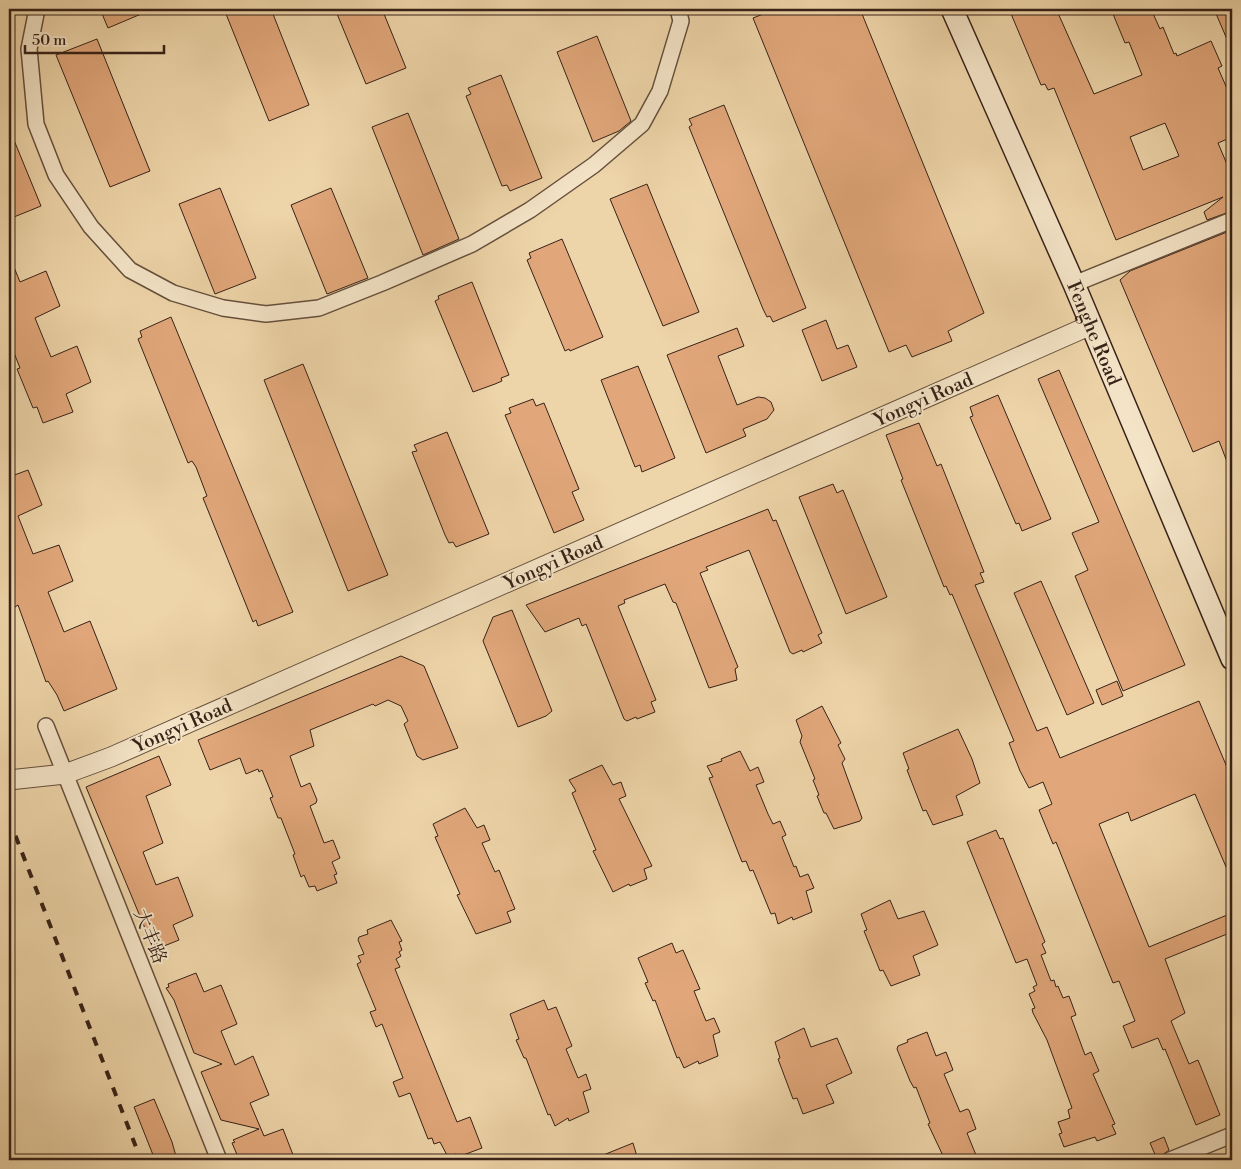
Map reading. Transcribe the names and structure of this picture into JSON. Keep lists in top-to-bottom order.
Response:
{
  "streets": {
    "main road": ["Fenghe Road"],
    "street": ["Yongyi Road", "大丰路"]
  },
  "crossings": [
    ["Fenghe Road", "Yongyi Road"],
    ["Yongyi Road", "大丰路"]
  ],
  "scale_bar": "50 m"
}
